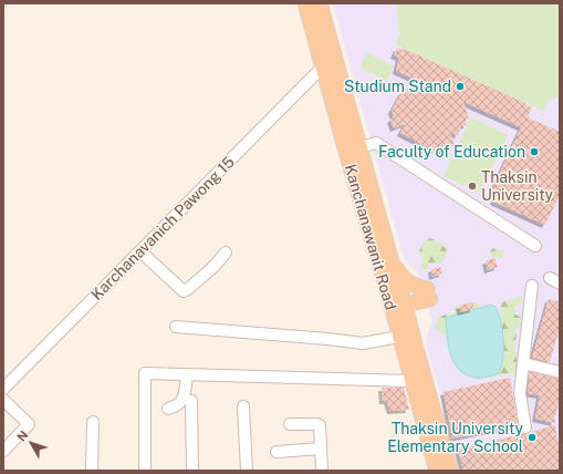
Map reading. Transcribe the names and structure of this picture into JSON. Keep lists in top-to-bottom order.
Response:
{
  "streets": {
    "main road": ["Kanchanawanit Road"],
    "street": ["Karchanavanich Pawong 15"]
  },
  "crossings": [
    ["Karchanavanich Pawong 15", "Kanchanawanit Road"]
  ],
  "places": [
    "Studium Stand",
    "Faculty of Education",
    "Thaksin University",
    "Thaksin University Elementary School"
  ],
  "north": "top left"
}
